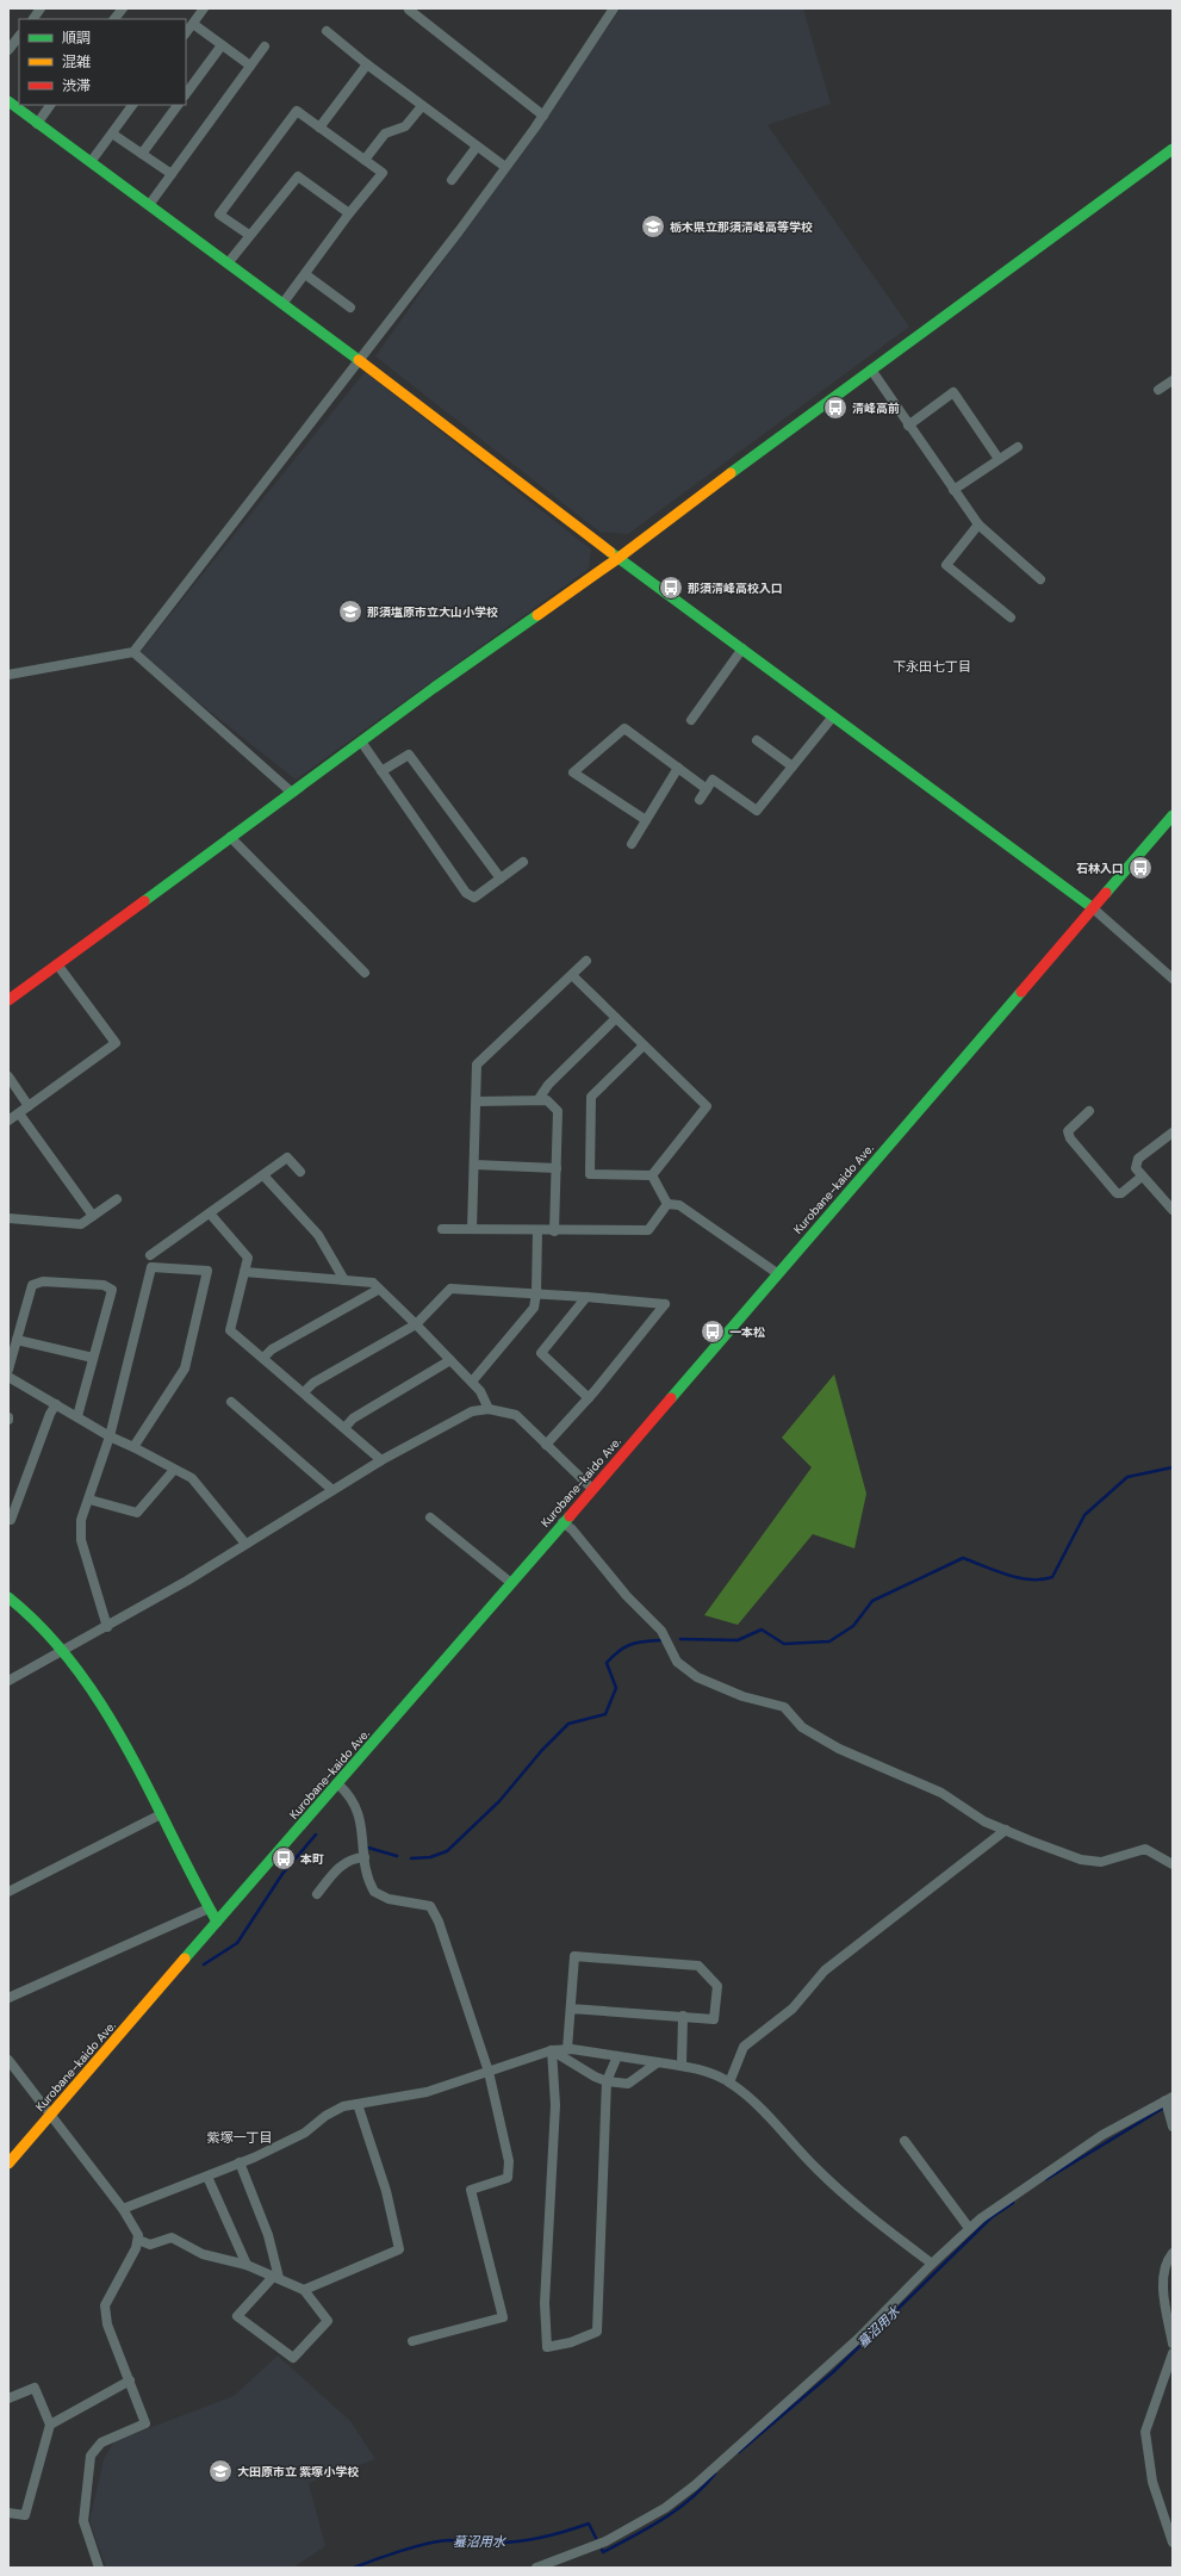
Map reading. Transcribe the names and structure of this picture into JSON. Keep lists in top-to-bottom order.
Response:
{
  "streets": {
    "street": ["Kurobane-kaido Ave."]
  },
  "districts": ["下永田七丁目", "紫塚一丁目"],
  "water": ["蟇沼用水"],
  "places": {
    "school or university": ["栃木県立那須清峰高等学校", "那須塩原市立大山小学校", "大田原市立 紫塚小学校"],
    "bus stop": [
      "清峰高前",
      "那須清峰高校入口",
      "石林入口",
      "一本松",
      "本町"
    ]
  },
  "legend": ["順調", "混雑", "渋滞"]
}
